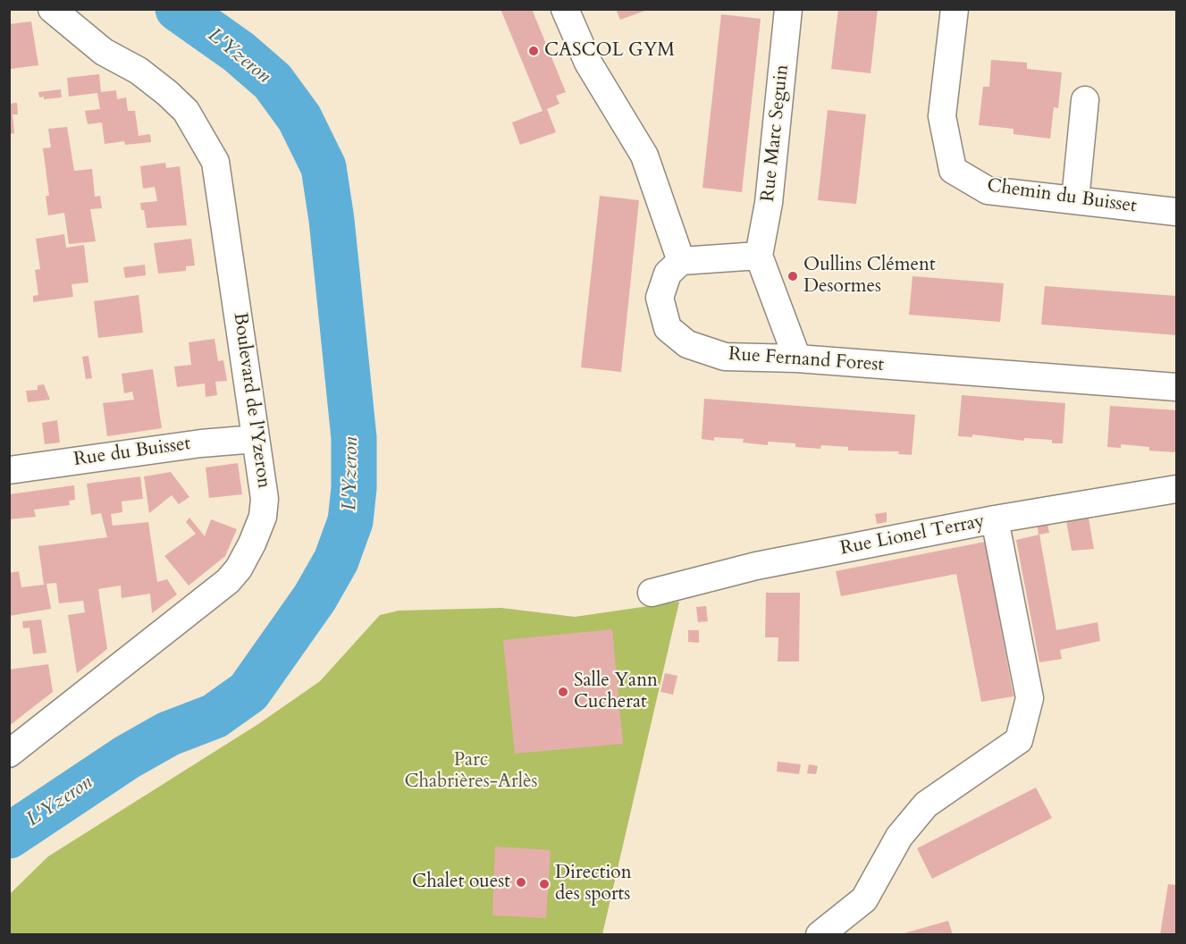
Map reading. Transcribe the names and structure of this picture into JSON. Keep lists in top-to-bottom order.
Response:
{
  "streets": {
    "street": [
      "Rue Marc Seguin",
      "Chemin du Buisset",
      "Rue Fernand Forest",
      "Boulevard de l'Yzeron",
      "Rue du Buisset",
      "Rue Lionel Terray"
    ]
  },
  "crossings": [
    ["Boulevard de l'Yzeron", "Rue du Buisset"]
  ],
  "water": ["L'Yzeron"],
  "parks": ["Parc Chabrières-Arlès"],
  "places": [
    "CASCOL GYM",
    "Oullins Clément Desormes",
    "Salle Yann Cucherat",
    "Chalet ouest",
    "Direction des sports"
  ]
}
